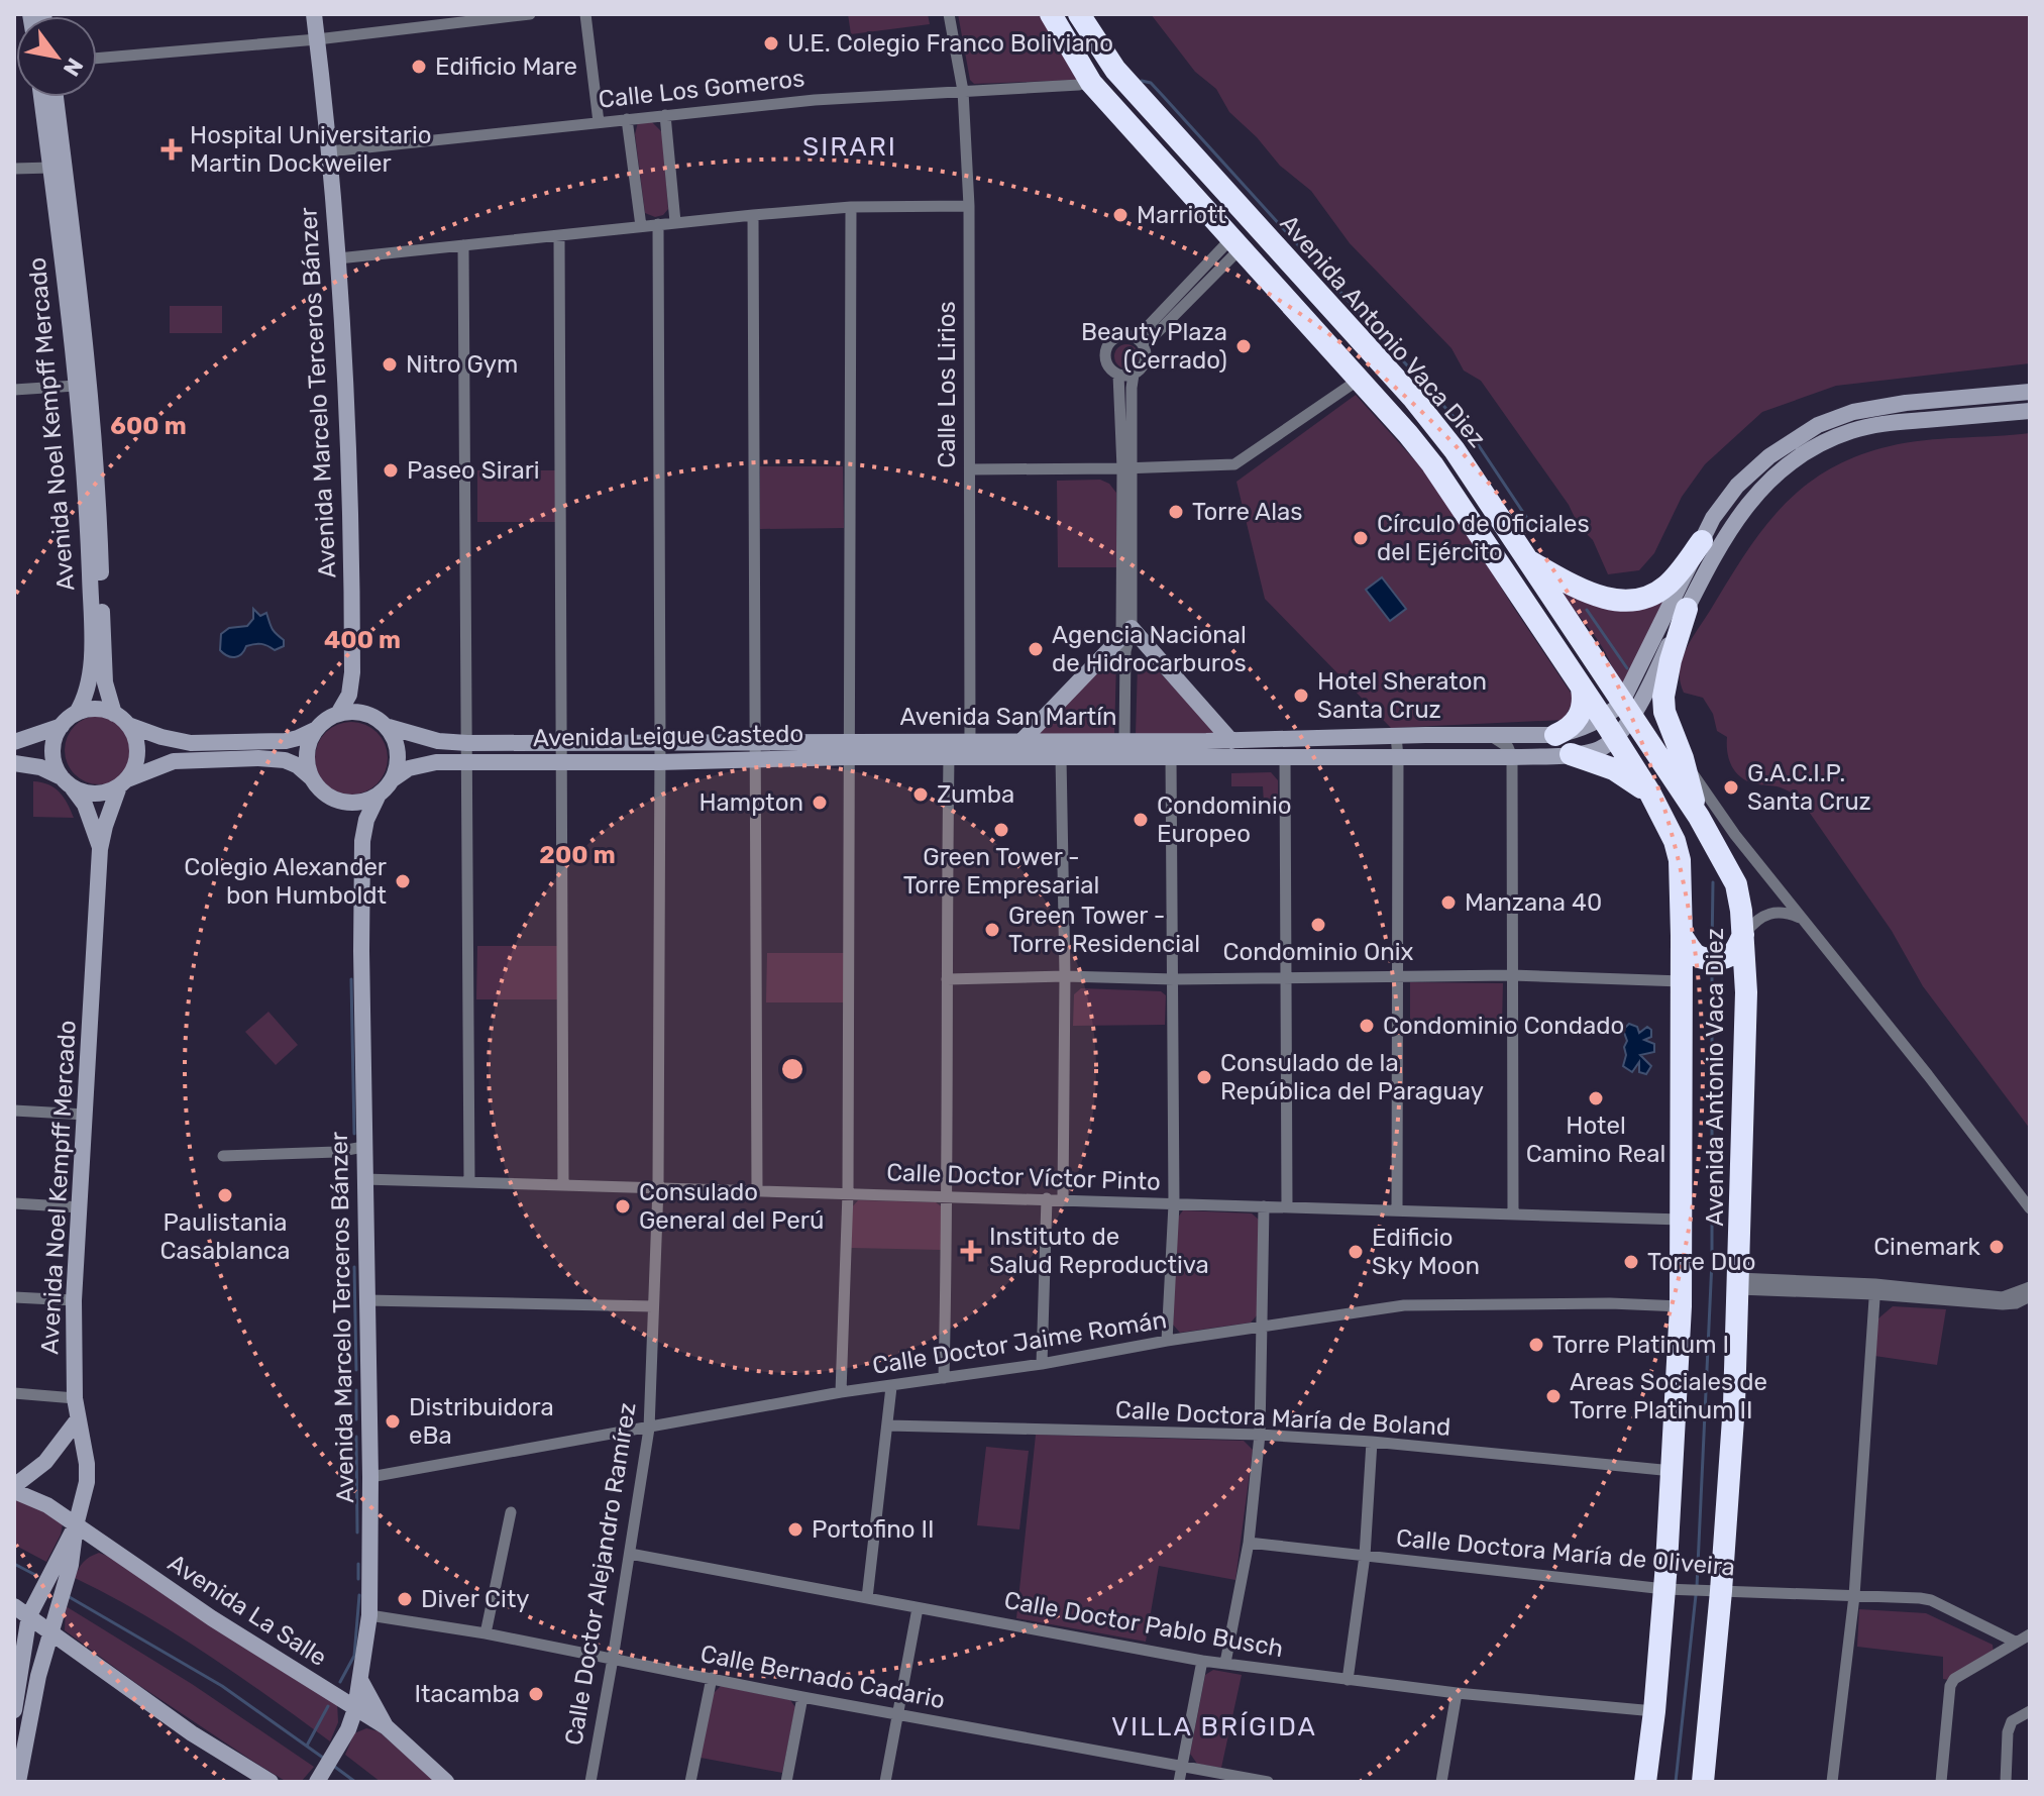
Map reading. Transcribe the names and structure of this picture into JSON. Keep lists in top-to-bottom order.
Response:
{
  "streets": {
    "highway": ["Avenida Antonio Vaca Diez"],
    "main road": [
      "Avenida Marcelo Terceros Bánzer",
      "Avenida Noel Kempff Mercado",
      "Avenida San Martín",
      "Avenida Leigue Castedo",
      "Avenida La Salle"
    ],
    "street": [
      "Calle Los Gomeros",
      "Calle Los Lirios",
      "Calle Doctor Víctor Pinto",
      "Calle Doctor Jaime Román",
      "Calle Doctora María de Boland",
      "Calle Doctora María de Oliveira",
      "Calle Doctor Alejandro Ramírez",
      "Calle Doctor Pablo Busch",
      "Calle Bernado Cadario"
    ]
  },
  "crossings": [
    ["Calle Los Gomeros", "Calle Los Lirios"],
    ["Calle Los Gomeros", "Avenida Marcelo Terceros Bánzer"],
    ["Avenida Antonio Vaca Diez", "Avenida San Martín"],
    ["Avenida Antonio Vaca Diez", "Calle Doctor Víctor Pinto"],
    ["Avenida Antonio Vaca Diez", "Calle Doctor Jaime Román"],
    ["Avenida Antonio Vaca Diez", "Calle Doctora María de Boland"],
    ["Avenida Antonio Vaca Diez", "Calle Doctora María de Oliveira"],
    ["Avenida Antonio Vaca Diez", "Calle Doctor Pablo Busch"],
    ["Calle Los Lirios", "Avenida San Martín"],
    ["Avenida Marcelo Terceros Bánzer", "Avenida San Martín"],
    ["Avenida Marcelo Terceros Bánzer", "Avenida Leigue Castedo"],
    ["Avenida Marcelo Terceros Bánzer", "Calle Doctor Víctor Pinto"],
    ["Avenida Marcelo Terceros Bánzer", "Calle Doctor Jaime Román"],
    ["Avenida Marcelo Terceros Bánzer", "Avenida La Salle"],
    ["Avenida Marcelo Terceros Bánzer", "Calle Bernado Cadario"],
    ["Avenida Noel Kempff Mercado", "Avenida La Salle"],
    ["Avenida San Martín", "Avenida Leigue Castedo"],
    ["Avenida San Martín", "Calle Doctor Alejandro Ramírez"],
    ["Avenida Leigue Castedo", "Calle Doctor Alejandro Ramírez"],
    ["Calle Doctor Víctor Pinto", "Calle Doctor Alejandro Ramírez"],
    ["Calle Doctor Jaime Román", "Calle Doctor Alejandro Ramírez"],
    ["Calle Doctor Alejandro Ramírez", "Calle Doctor Pablo Busch"],
    ["Calle Doctor Alejandro Ramírez", "Calle Bernado Cadario"]
  ],
  "districts": ["SIRARI", "VILLA BRÍGIDA"],
  "places": {
    "other": [
      "U.E. Colegio Franco Boliviano",
      "Edificio Mare",
      "Marriott",
      "Beauty Plaza (Cerrado)",
      "Nitro Gym",
      "Paseo Sirari",
      "Torre Alas",
      "Círculo de Oficiales del Ejército",
      "Agencia Nacional de Hidrocarburos",
      "Hotel Sheraton Santa Cruz",
      "G.A.C.I.P. Santa Cruz",
      "Zumba",
      "Hampton",
      "Condominio Europeo",
      "Green Tower - Torre Empresarial",
      "Colegio Alexander bon Humboldt",
      "Manzana 40",
      "Condominio Onix",
      "Green Tower - Torre Residencial",
      "Condominio Condado",
      "Consulado de la República del Paraguay",
      "Hotel Camino Real",
      "Paulistania Casablanca",
      "Consulado General del Perú",
      "Cinemark",
      "Edificio Sky Moon",
      "Torre Duo",
      "Torre Platinum I",
      "Areas Sociales de Torre Platinum II",
      "Distribuidora eBa",
      "Portofino II",
      "Diver City",
      "Itacamba"
    ],
    "health": ["Hospital Universitario Martin Dockweiler", "Instituto de Salud Reproductiva"]
  },
  "north": "bottom right",
  "rings": ["600 m", "400 m", "200 m"]
}
